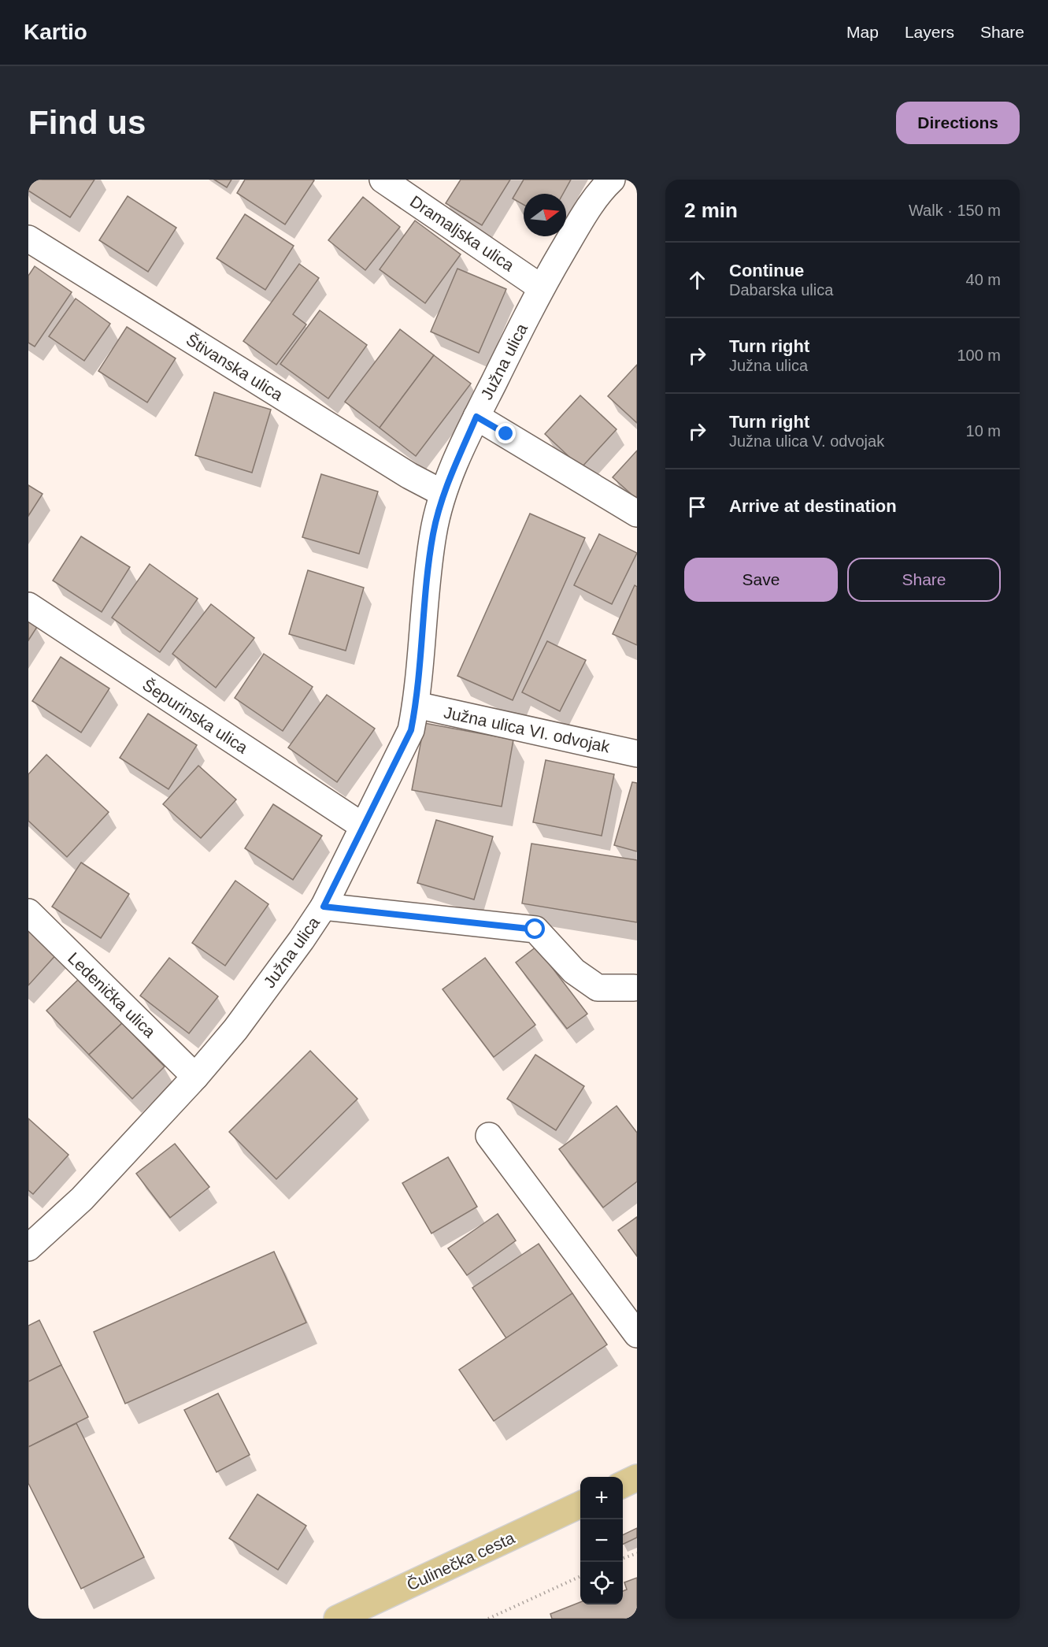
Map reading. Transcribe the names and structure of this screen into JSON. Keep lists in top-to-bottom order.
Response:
{
  "streets": {
    "main road": ["Čulinečka cesta"],
    "street": [
      "Dramaljska ulica",
      "Južna ulica",
      "Štivanska ulica",
      "Šepurinska ulica",
      "Južna ulica VI. odvojak",
      "Ledenička ulica"
    ]
  },
  "crossings": [
    ["Dramaljska ulica", "Južna ulica"],
    ["Južna ulica", "Štivanska ulica"],
    ["Južna ulica", "Šepurinska ulica"],
    ["Južna ulica", "Južna ulica VI. odvojak"],
    ["Južna ulica", "Ledenička ulica"]
  ],
  "north": "right",
  "page": {
    "header": "Kartio",
    "nav": ["Map", "Layers", "Share"],
    "buttons": [
      "Directions",
      ["Save", "Share"]
    ],
    "title": "Find us",
    "heading": ["2 min", "Walk · 150 m"],
    "list": [
      ["Continue", "Dabarska ulica", "40 m"],
      ["Turn right", "Južna ulica", "100 m"],
      ["Turn right", "Južna ulica V. odvojak", "10 m"],
      "Arrive at destination"
    ],
    "map_buttons": ["+", "−"]
  }
}
